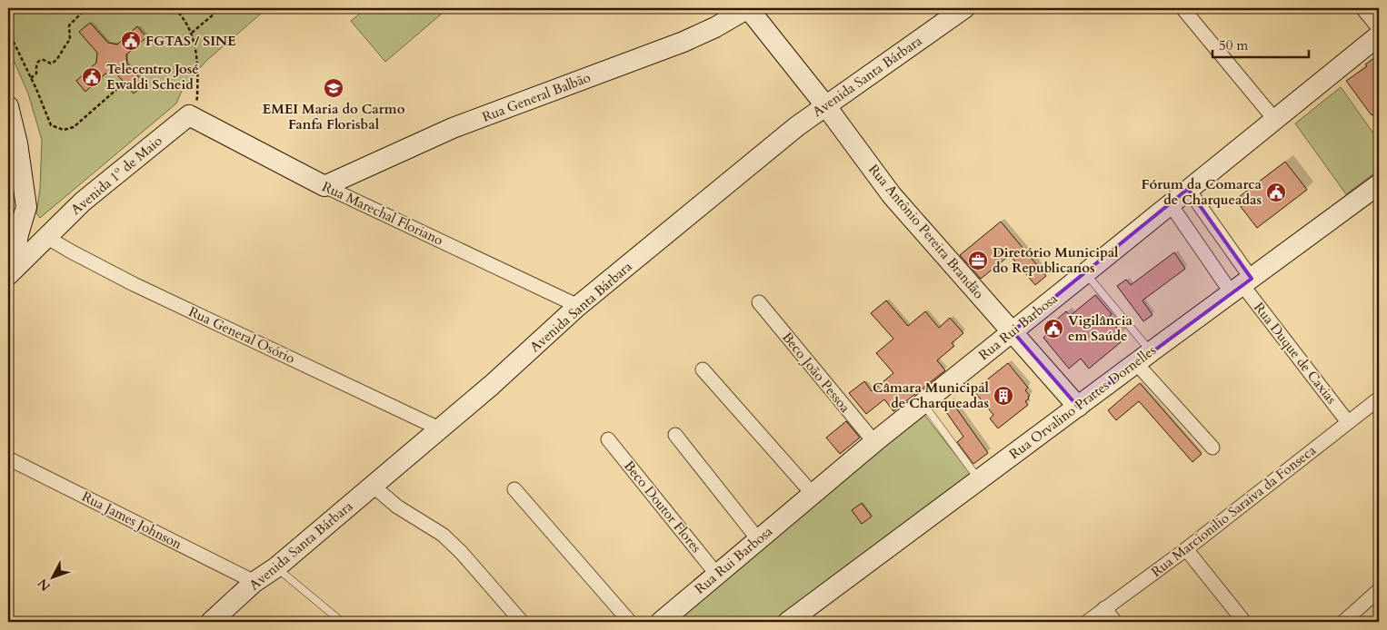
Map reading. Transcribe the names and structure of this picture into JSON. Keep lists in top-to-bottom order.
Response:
{
  "streets": {
    "street": [
      "Avenida Santa Bárbara",
      "Rua General Balbão",
      "Avenida 1º de Maio",
      "Rua Marechal Floriano",
      "Rua Antônio Pereira Brandão",
      "Rua Rui Barbosa",
      "Rua General Osório",
      "Rua Duque de Caxias",
      "Beco João Pessoa",
      "Rua Orvalino Prattes Dornelles",
      "Beco Doutor Flores",
      "Rua Marcionilio Saraiva da Fonseca",
      "Rua James Johnson"
    ]
  },
  "crossings": [
    ["Avenida Santa Bárbara", "Rua Marechal Floriano"],
    ["Avenida Santa Bárbara", "Rua Antônio Pereira Brandão"],
    ["Avenida Santa Bárbara", "Rua General Osório"],
    ["Avenida Santa Bárbara", "Rua James Johnson"],
    ["Rua General Balbão", "Rua Marechal Floriano"],
    ["Rua General Balbão", "Rua Antônio Pereira Brandão"],
    ["Avenida 1º de Maio", "Rua Marechal Floriano"],
    ["Avenida 1º de Maio", "Rua General Osório"],
    ["Rua Antônio Pereira Brandão", "Rua Rui Barbosa"],
    ["Rua Antônio Pereira Brandão", "Rua Orvalino Prattes Dornelles"],
    ["Rua Rui Barbosa", "Beco João Pessoa"],
    ["Rua Rui Barbosa", "Beco Doutor Flores"],
    ["Rua Duque de Caxias", "Rua Orvalino Prattes Dornelles"],
    ["Rua Duque de Caxias", "Rua Marcionilio Saraiva da Fonseca"]
  ],
  "places": {
    "public building": [
      "FGTAS / SINE",
      "Telecentro José Ewaldi Scheid",
      "Fórum da Comarca de Charqueadas",
      "Vigilância em Saúde"
    ],
    "school or university": ["EMEI Maria do Carmo Fanfa Florisbal"],
    "office": ["Diretório Municipal do Republicanos"],
    "building": ["Câmara Municipal de Charqueadas"]
  },
  "scale_bar": "50 m",
  "north": "bottom left"
}
